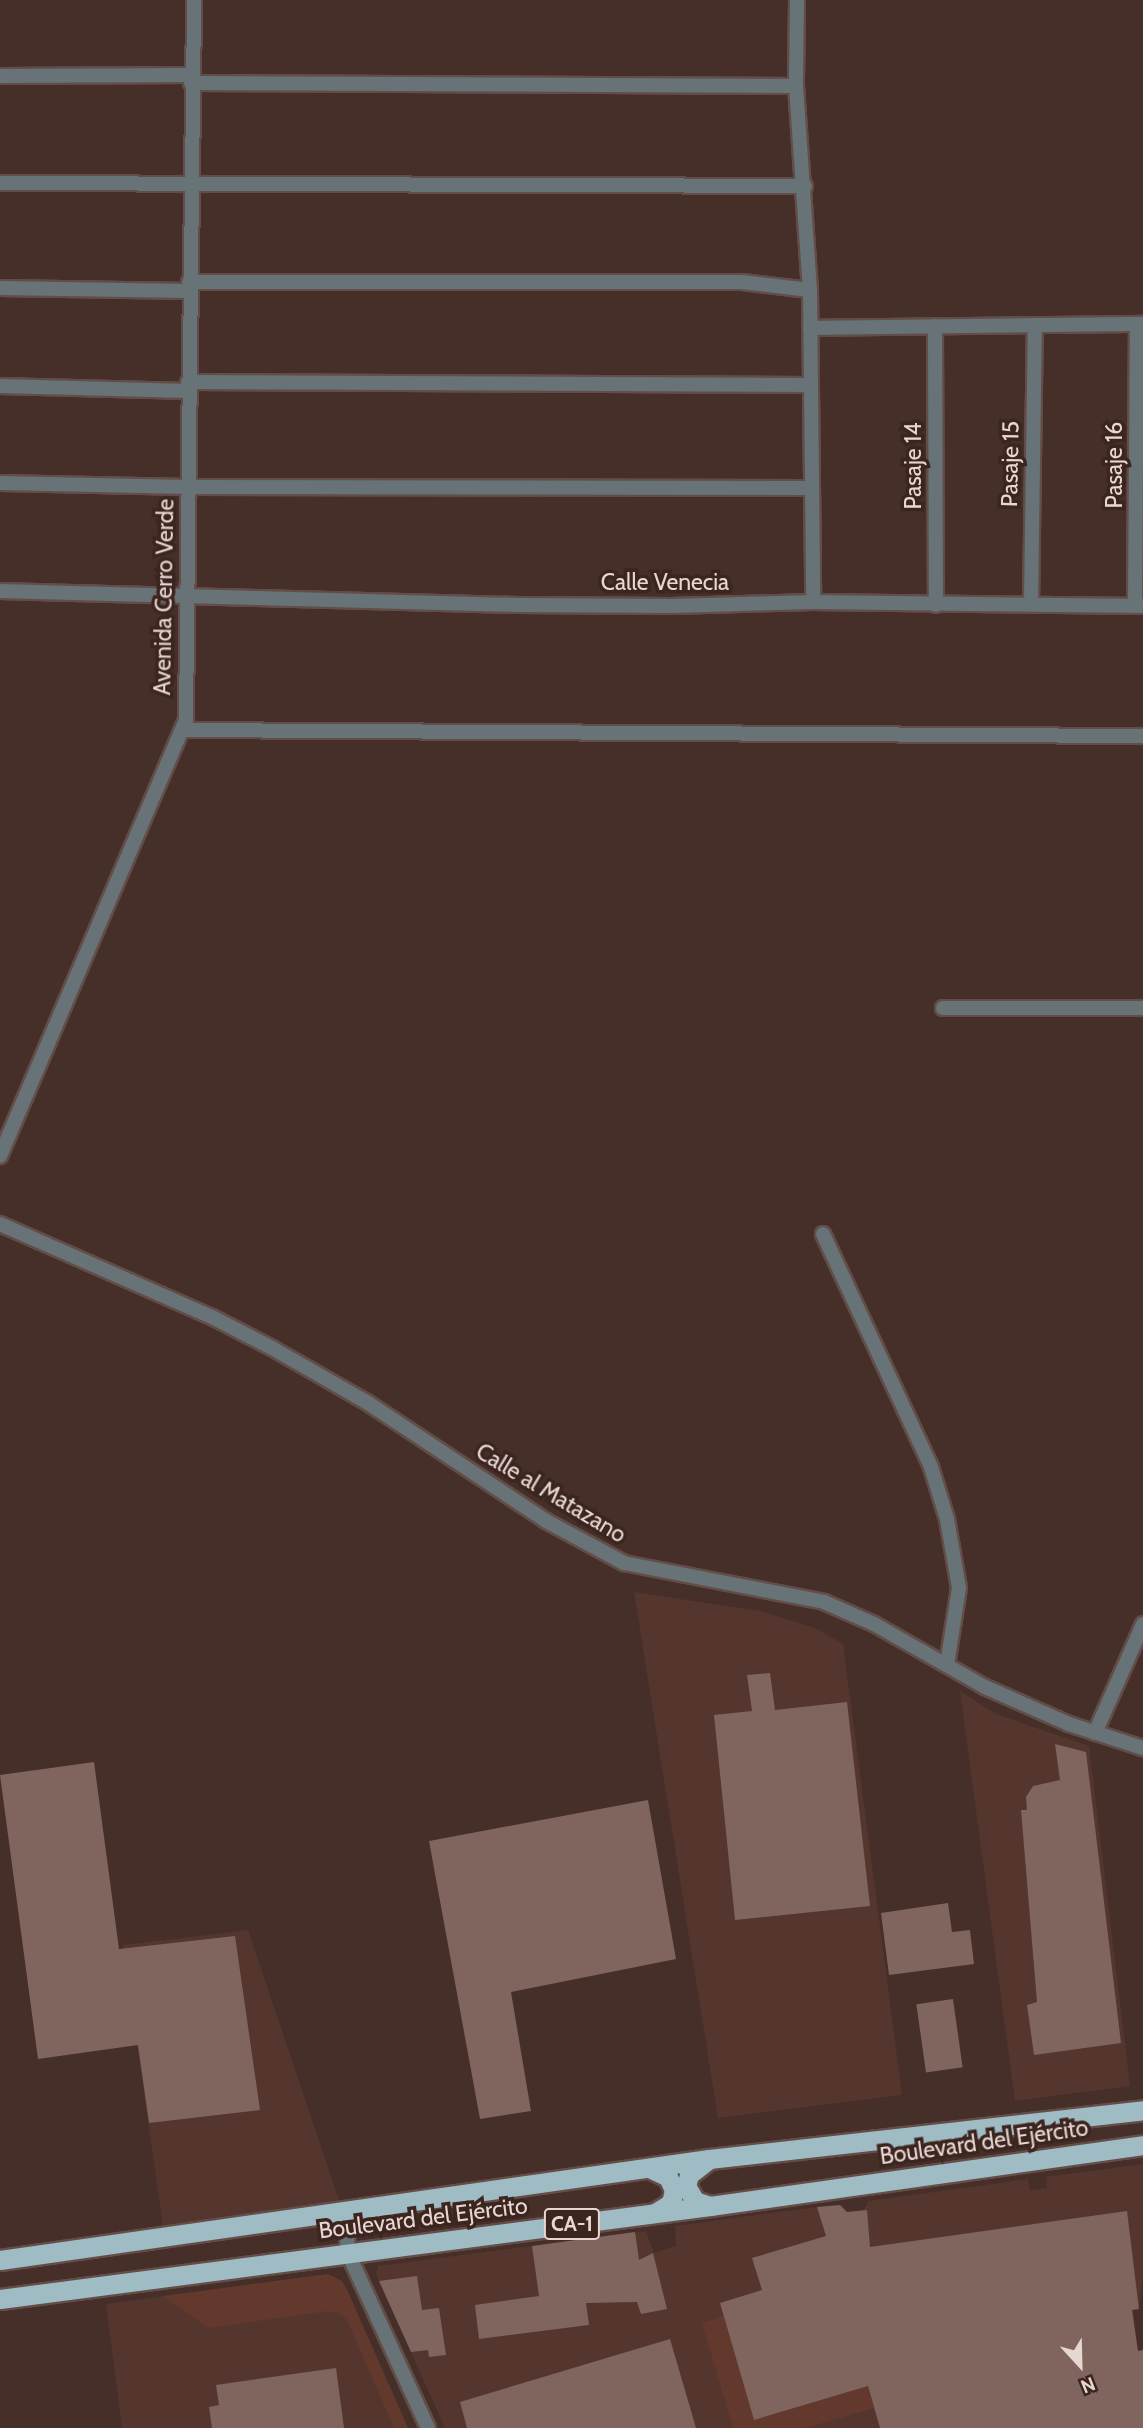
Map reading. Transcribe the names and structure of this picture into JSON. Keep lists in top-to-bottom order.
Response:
{
  "streets": {
    "highway": ["Boulevard del Ejército", "CA-1"],
    "street": [
      "Pasaje 15",
      "Pasaje 16",
      "Pasaje 14",
      "Calle Venecia",
      "Avenida Cerro Verde",
      "Calle al Matazano"
    ]
  },
  "crossings": [
    ["Pasaje 15", "Calle Venecia"],
    ["Pasaje 16", "Calle Venecia"],
    ["Pasaje 14", "Calle Venecia"],
    ["Calle Venecia", "Avenida Cerro Verde"]
  ],
  "north": "bottom"
}
